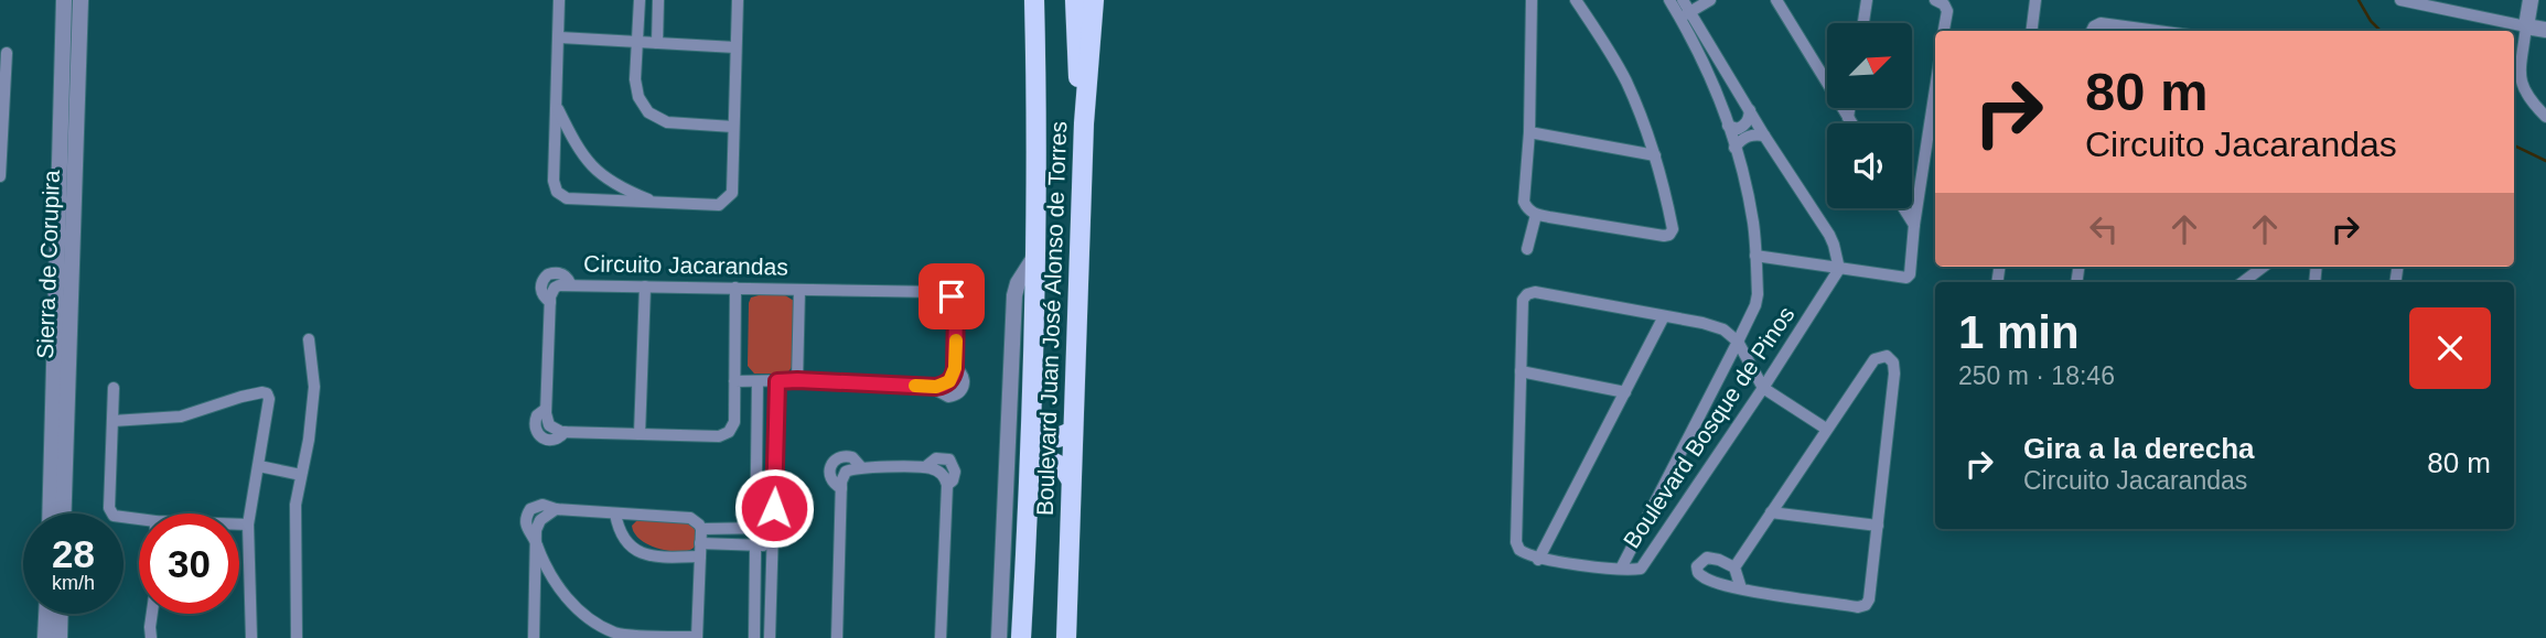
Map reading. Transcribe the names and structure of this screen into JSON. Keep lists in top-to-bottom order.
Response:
{
  "streets": {
    "main road": ["Boulevard Juan José Alonso de Torres"],
    "street": ["Sierra de Corupira", "Circuito Jacarandas", "Boulevard Bosque de Pinos"]
  },
  "north": "top right",
  "page": {
    "turn": ["80 m", "Circuito Jacarandas"],
    "heading": ["1 min", "250 m · 18:46"],
    "list": [
      {
        "name": "Gira a la derecha",
        "note": "Circuito Jacarandas",
        "value": "80 m"
      }
    ],
    "speed": "28 km/h",
    "limit": "30"
  }
}
